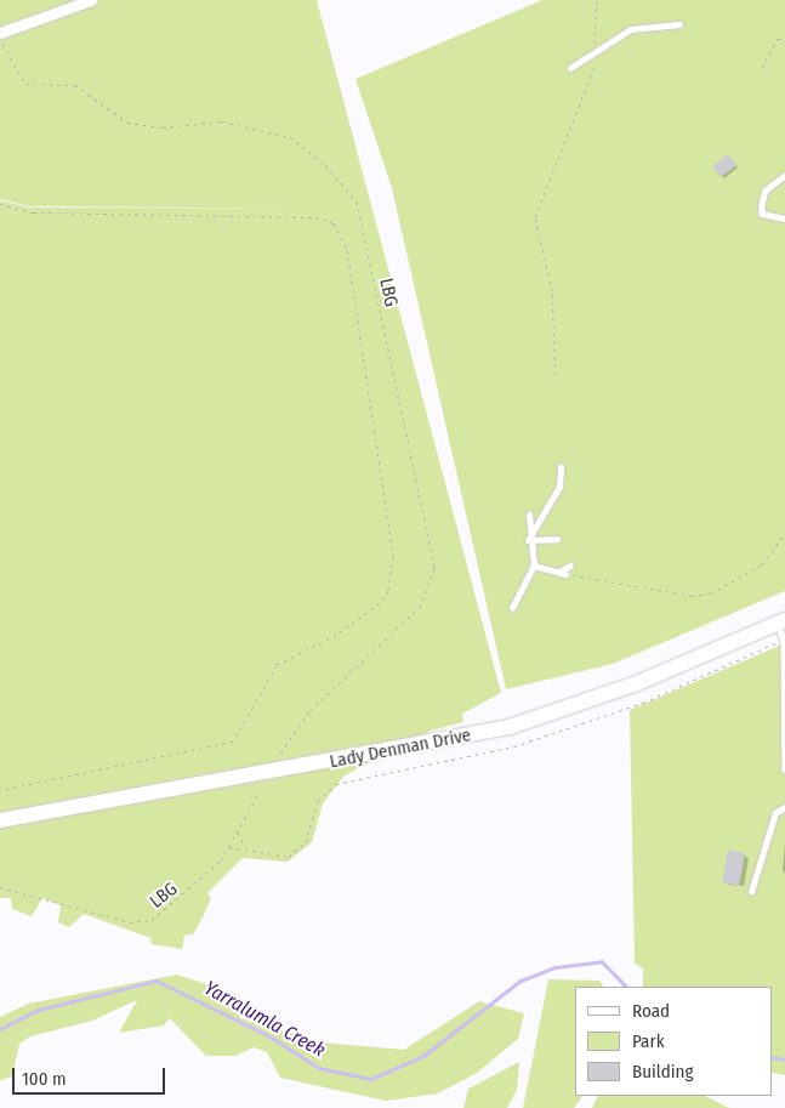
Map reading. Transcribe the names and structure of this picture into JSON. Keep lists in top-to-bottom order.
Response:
{
  "streets": {
    "street": ["Lady Denman Drive"],
    "path": ["LBG"]
  },
  "water": ["Yarralumla Creek"],
  "legend": ["Road", "Park", "Building"],
  "scale_bar": "100 m"
}
